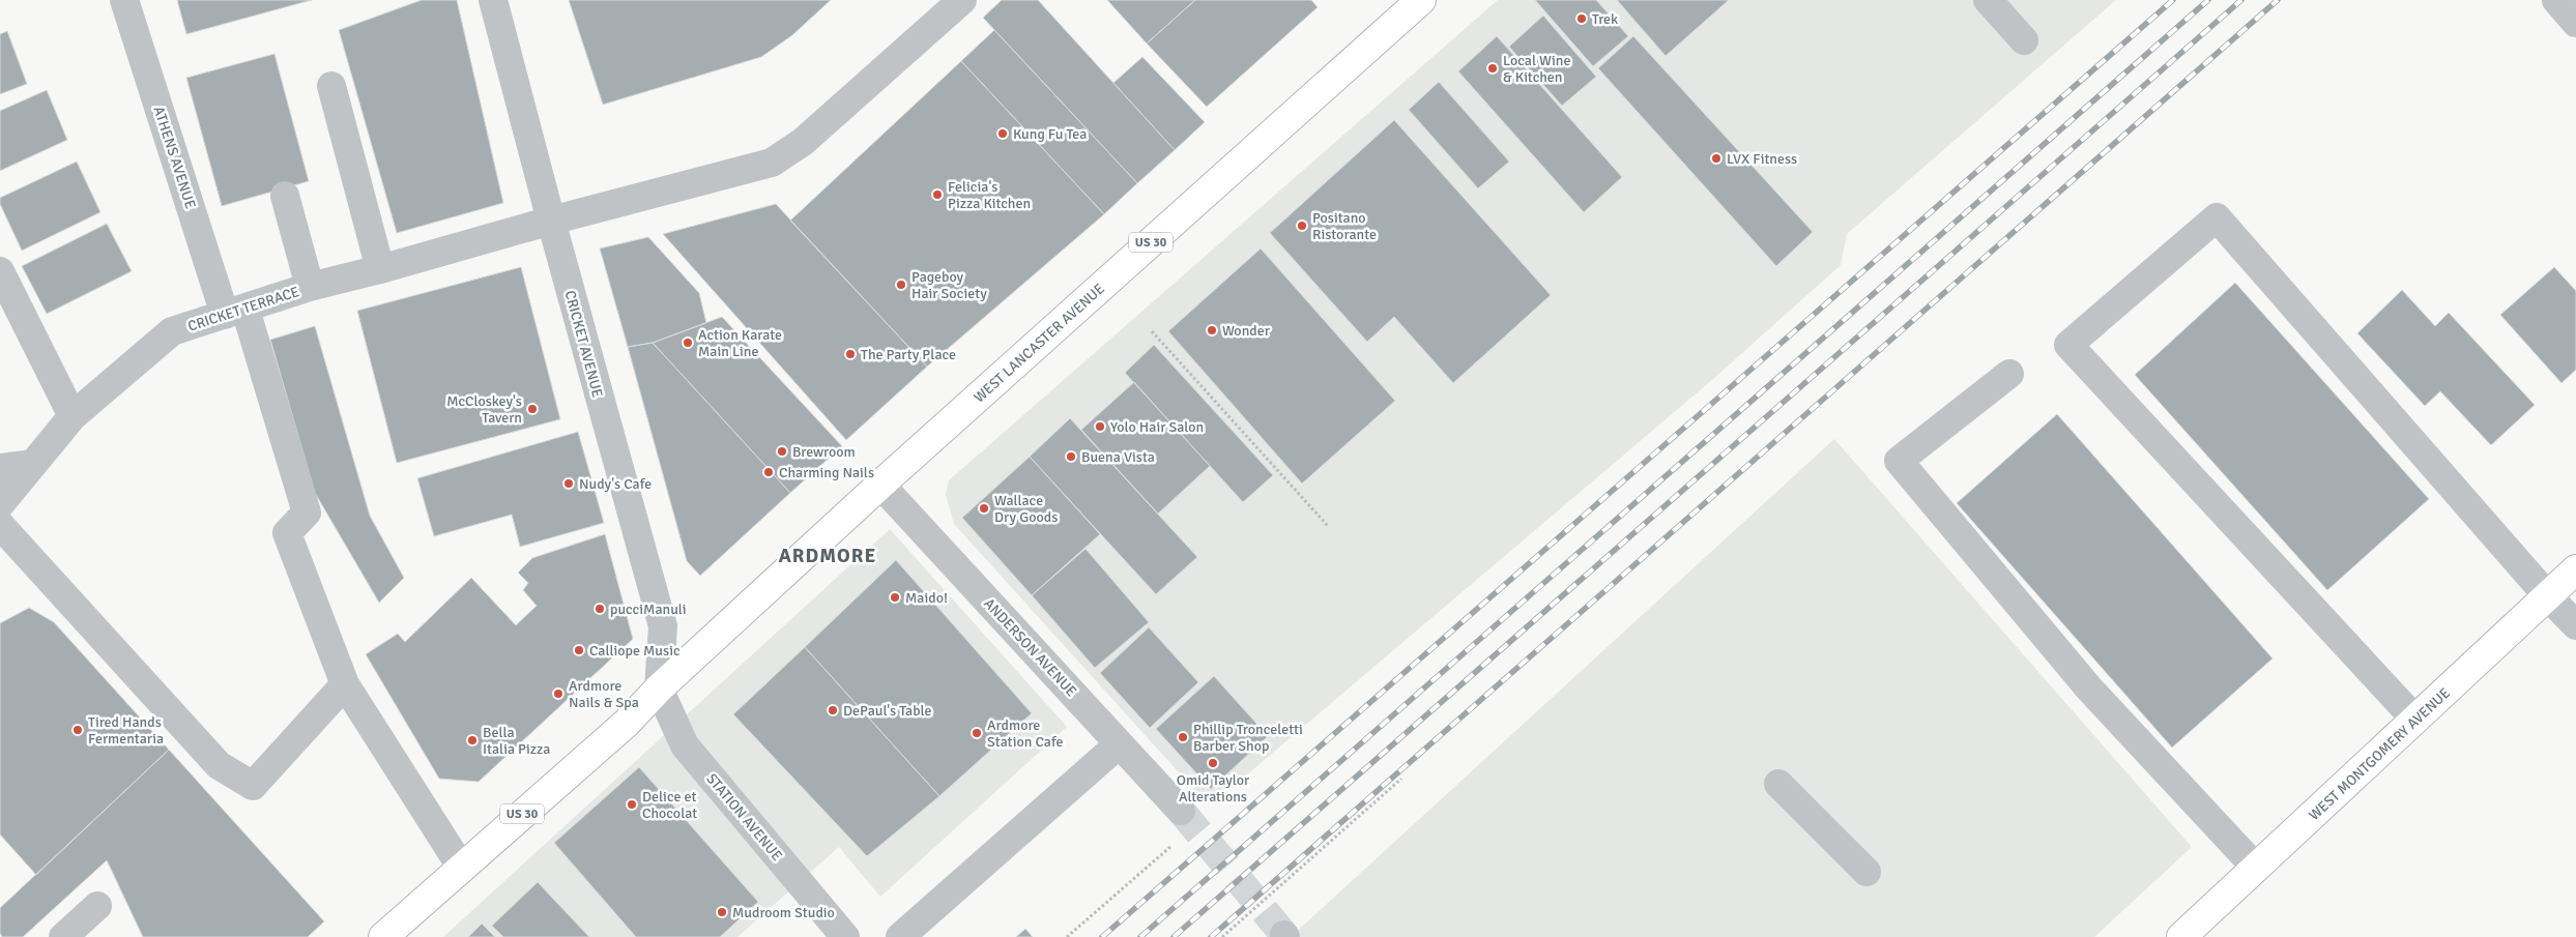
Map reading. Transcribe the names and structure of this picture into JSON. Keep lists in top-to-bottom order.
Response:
{
  "streets": {
    "main road": ["US 30", "WEST LANCASTER AVENUE", "WEST MONTGOMERY AVENUE"],
    "street": [
      "ATHENS AVENUE",
      "CRICKET TERRACE",
      "CRICKET AVENUE",
      "ANDERSON AVENUE",
      "STATION AVENUE"
    ]
  },
  "crossings": [
    ["ATHENS AVENUE", "CRICKET TERRACE"],
    ["US 30", "WEST LANCASTER AVENUE"],
    ["US 30", "CRICKET AVENUE"],
    ["US 30", "STATION AVENUE"],
    ["CRICKET TERRACE", "CRICKET AVENUE"],
    ["WEST LANCASTER AVENUE", "CRICKET AVENUE"],
    ["WEST LANCASTER AVENUE", "ANDERSON AVENUE"],
    ["WEST LANCASTER AVENUE", "STATION AVENUE"],
    ["CRICKET AVENUE", "STATION AVENUE"]
  ],
  "districts": ["ARDMORE"],
  "places": [
    "Trek",
    "Local Wine & Kitchen",
    "Kung Fu Tea",
    "LVX Fitness",
    "Felicia's Pizza Kitchen",
    "Positano Ristorante",
    "Pageboy Hair Society",
    "Wonder",
    "Action Karate Main Line",
    "The Party Place",
    "McCloskey's Tavern",
    "Yolo Hair Salon",
    "Brewroom",
    "Buena Vista",
    "Charming Nails",
    "Nudy's Cafe",
    "Wallace Dry Goods",
    "Maido!",
    "pucciManuli",
    "Calliope Music",
    "Ardmore Nails & Spa",
    "DePaul's Table",
    "Tired Hands Fermentaria",
    "Ardmore Station Cafe",
    "Phillip Tronceletti Barber Shop",
    "Bella Italia Pizza",
    "Omid Taylor Alterations",
    "Delice et Chocolat",
    "Mudroom Studio"
  ]
}
